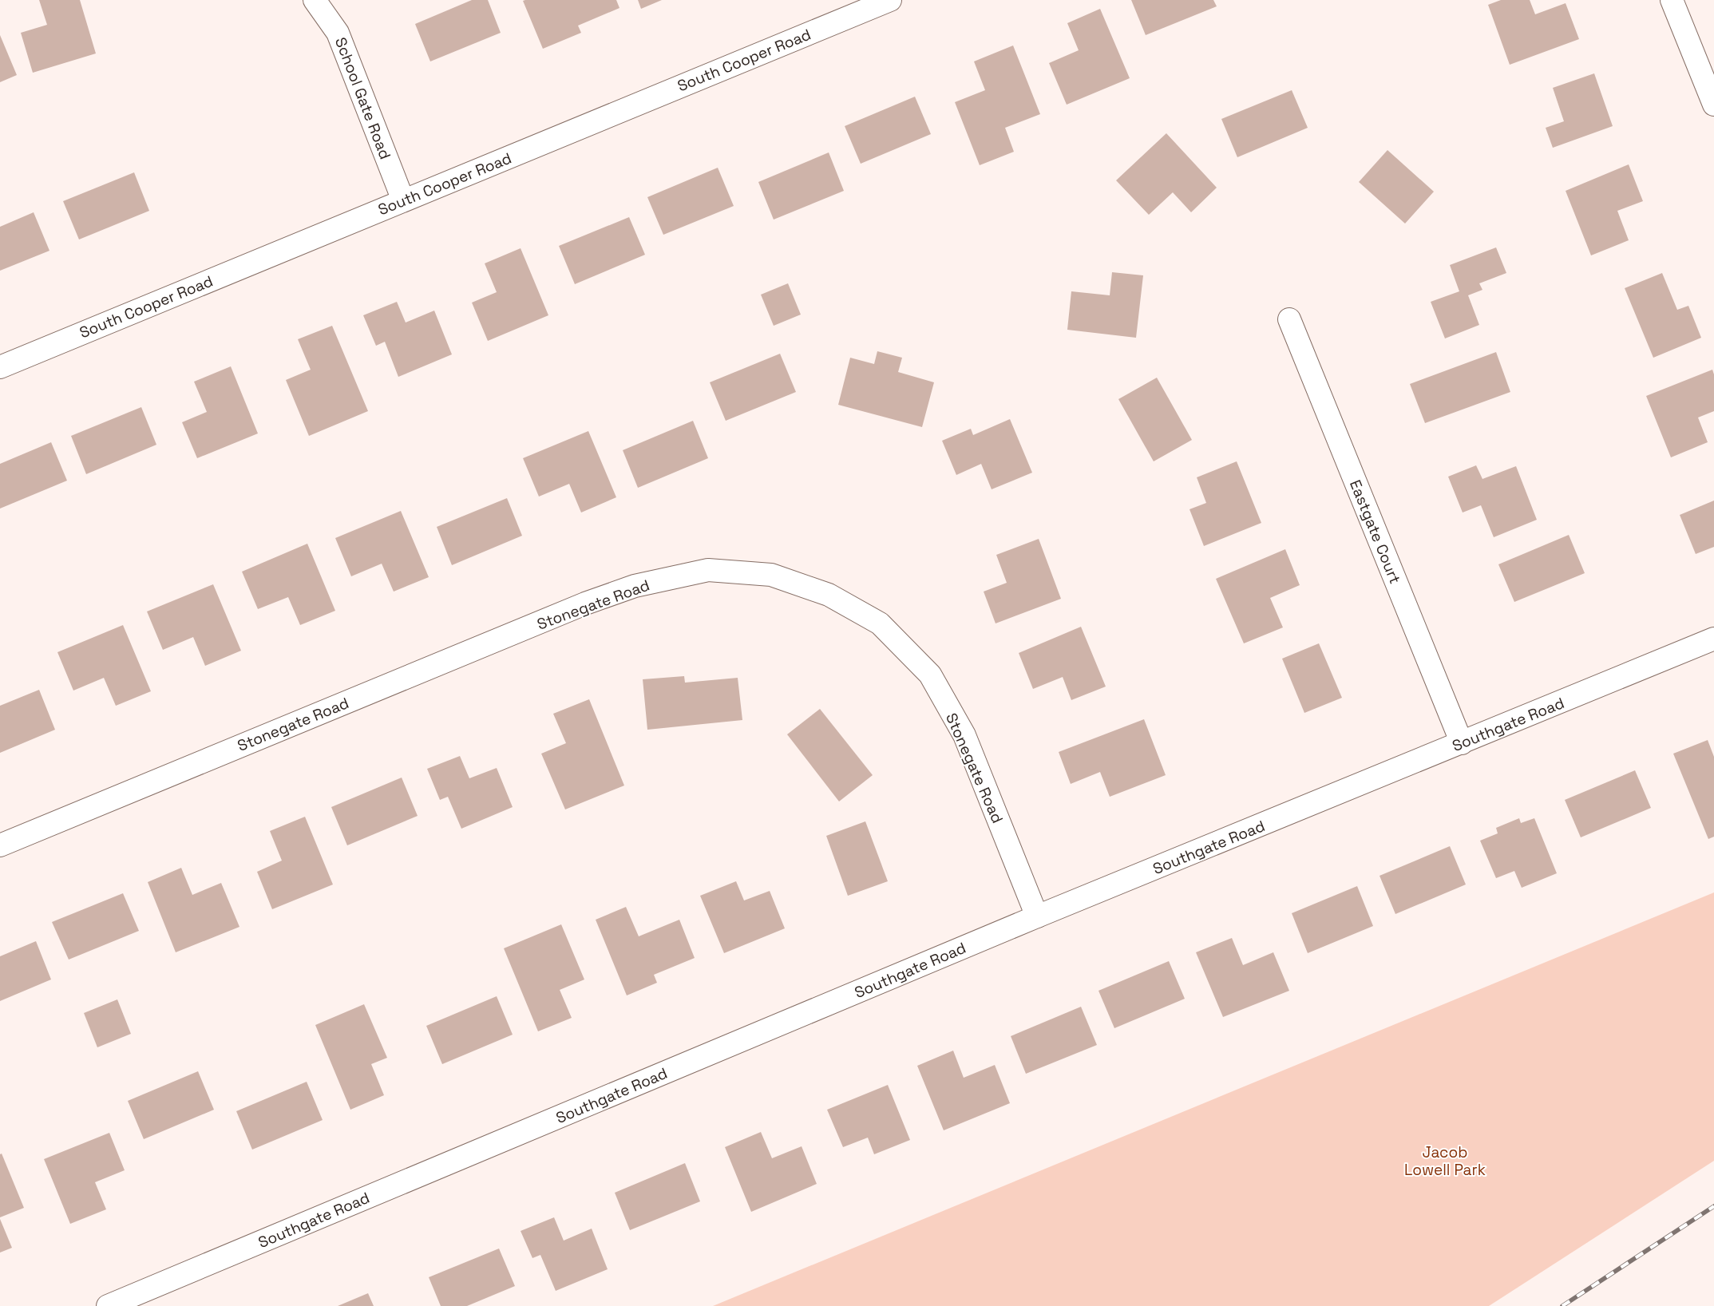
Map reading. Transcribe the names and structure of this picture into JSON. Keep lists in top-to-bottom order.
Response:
{
  "streets": {
    "street": [
      "South Cooper Road",
      "School Gate Road",
      "Eastgate Court",
      "Stonegate Road",
      "Southgate Road"
    ]
  },
  "crossings": [
    ["South Cooper Road", "School Gate Road"],
    ["Eastgate Court", "Southgate Road"],
    ["Stonegate Road", "Southgate Road"]
  ],
  "parks": ["Jacob Lowell Park"]
}
